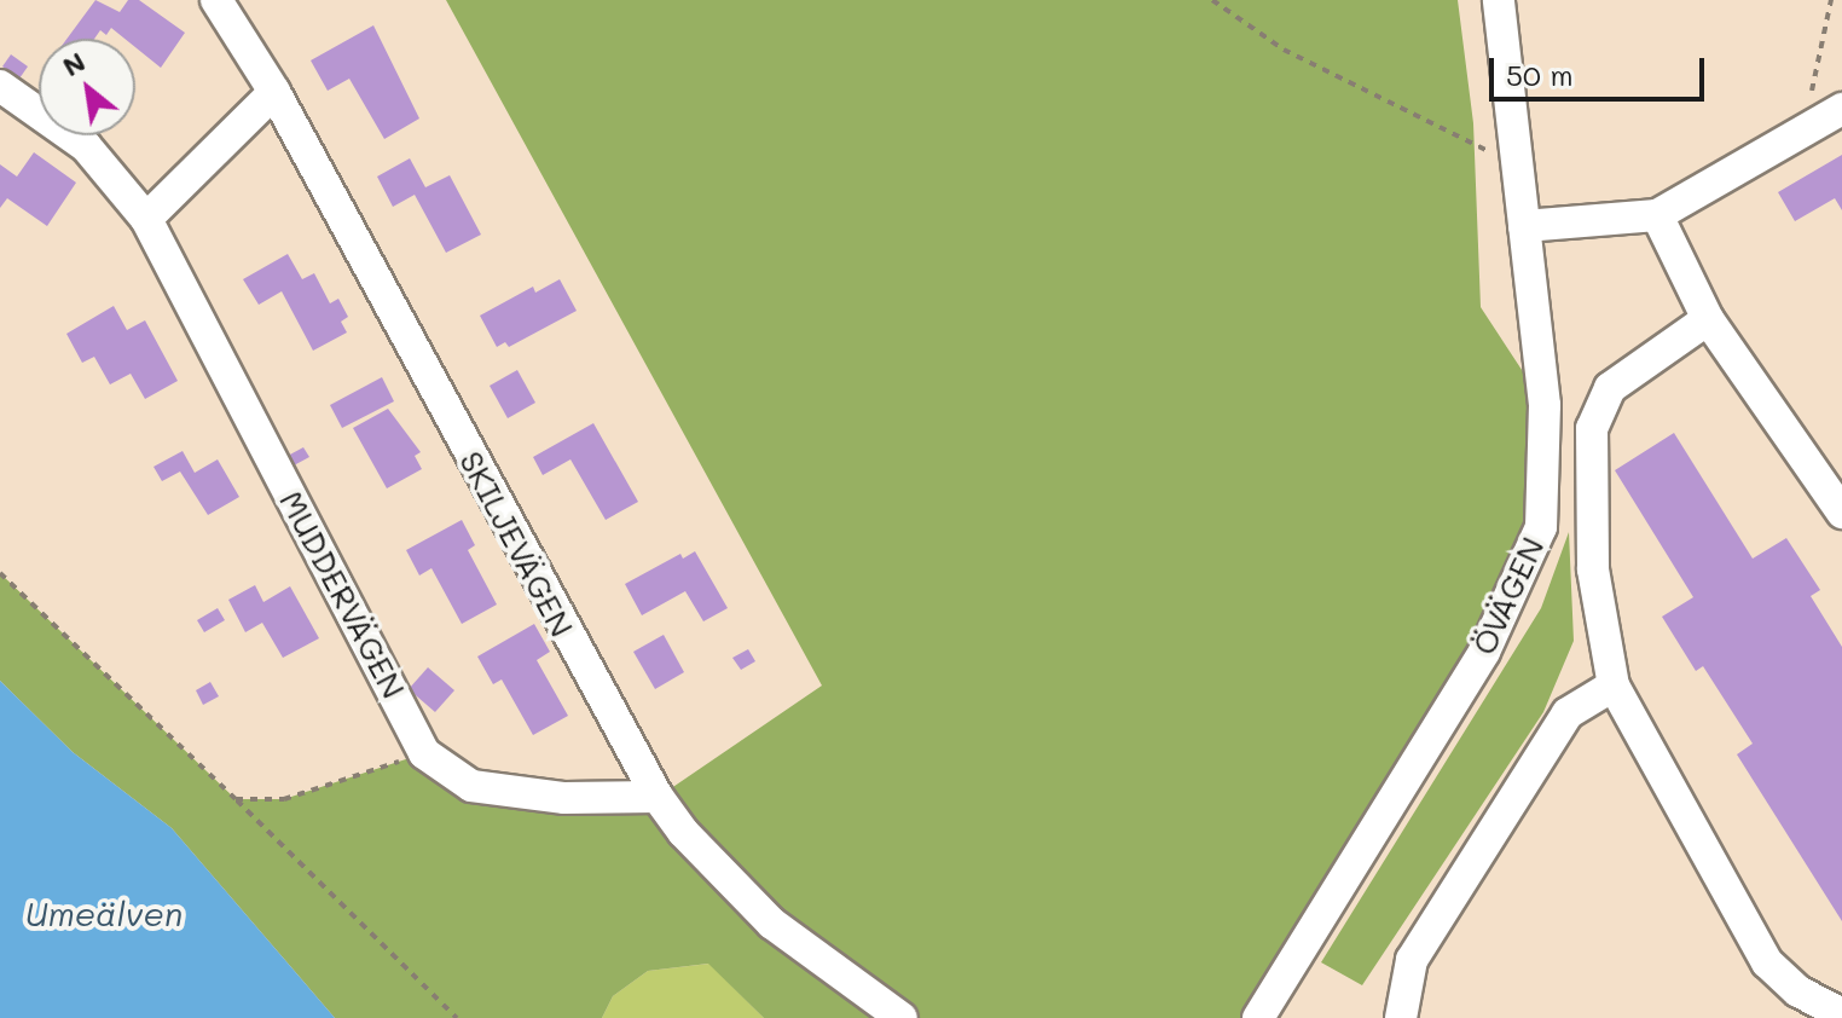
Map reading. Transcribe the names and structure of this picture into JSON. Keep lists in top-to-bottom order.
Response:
{
  "streets": {
    "street": ["SKILJEVÄGEN", "MUDDERVÄGEN", "ÖVÄGEN"]
  },
  "crossings": [
    ["SKILJEVÄGEN", "MUDDERVÄGEN"]
  ],
  "water": ["Umeälven"],
  "scale_bar": "50 m",
  "north": "top left"
}
